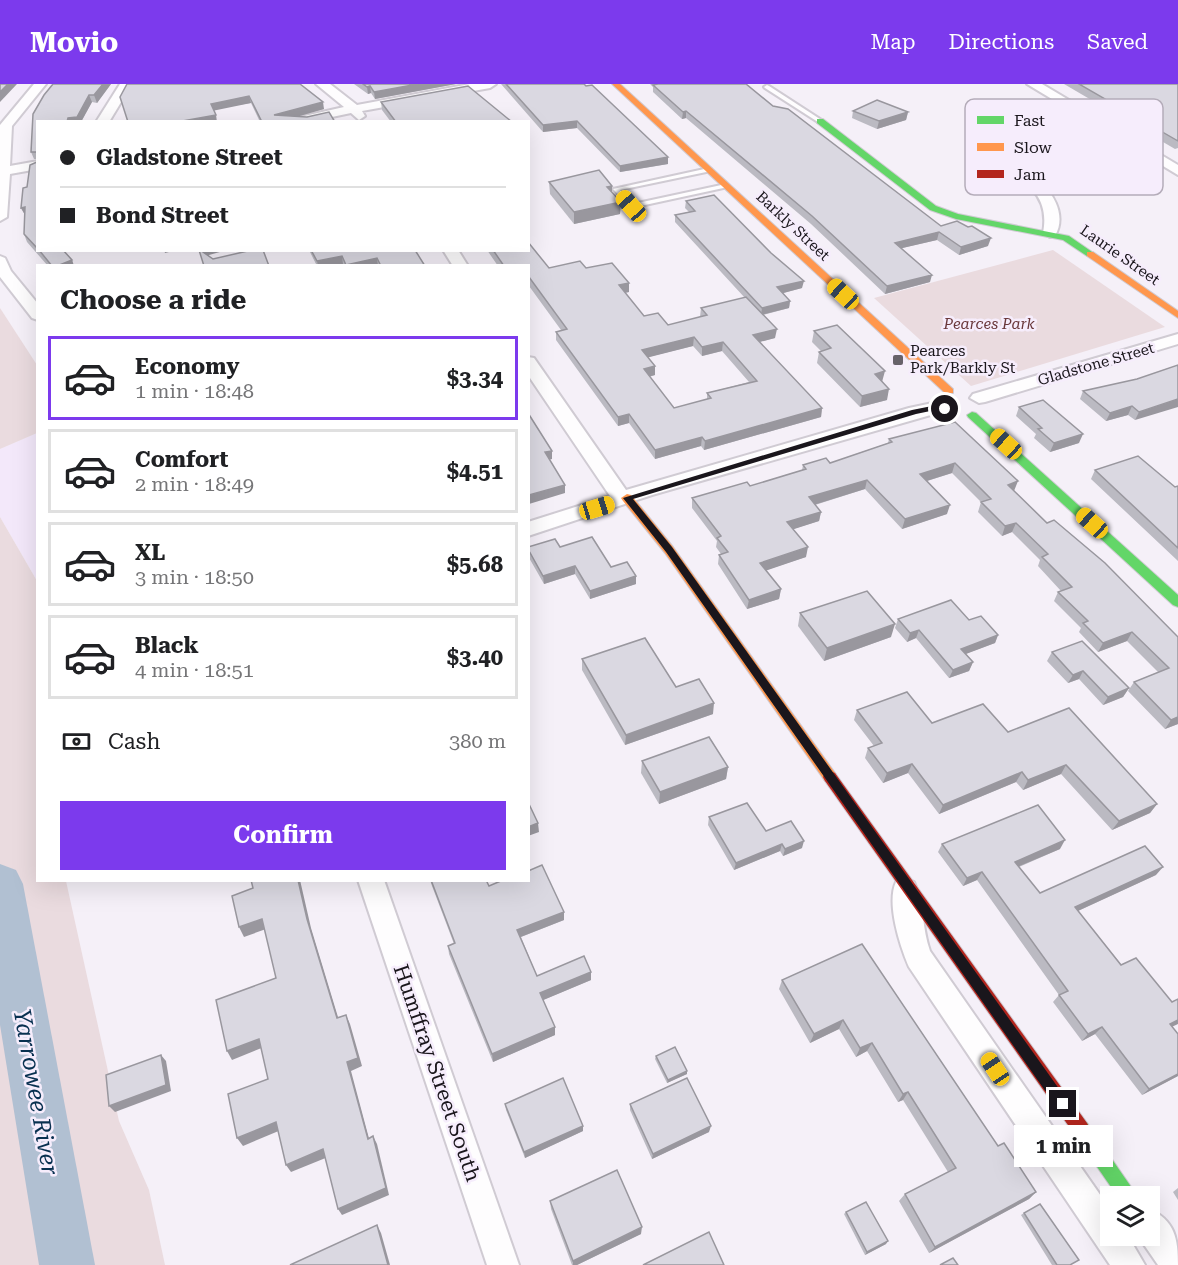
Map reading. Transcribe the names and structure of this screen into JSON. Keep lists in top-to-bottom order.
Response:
{
  "streets": {
    "street": [
      "Barkly Street",
      "Laurie Street",
      "Gladstone Street",
      "Humffray Street South"
    ]
  },
  "water": ["Yarrowee River"],
  "parks": ["Pearces Park"],
  "places": {
    "transit": ["Pearces Park/Barkly St"]
  },
  "legend": ["Fast", "Slow", "Jam"],
  "page": {
    "header": "Movio",
    "nav": ["Map", "Directions", "Saved"],
    "banner": ["Gladstone Street", "Bond Street"],
    "heading": "Choose a ride",
    "list": [
      {
        "name": "Economy",
        "note": "1 min · 18:48",
        "value": "$3.34"
      },
      {
        "name": "Comfort",
        "note": "2 min · 18:49",
        "value": "$4.51"
      },
      {
        "name": "XL",
        "note": "3 min · 18:50",
        "value": "$5.68"
      },
      {
        "name": "Black",
        "note": "4 min · 18:51",
        "value": "$3.40"
      }
    ],
    "pay": ["Cash", "380 m"],
    "buttons": "Confirm",
    "bubble": "1 min"
  }
}
